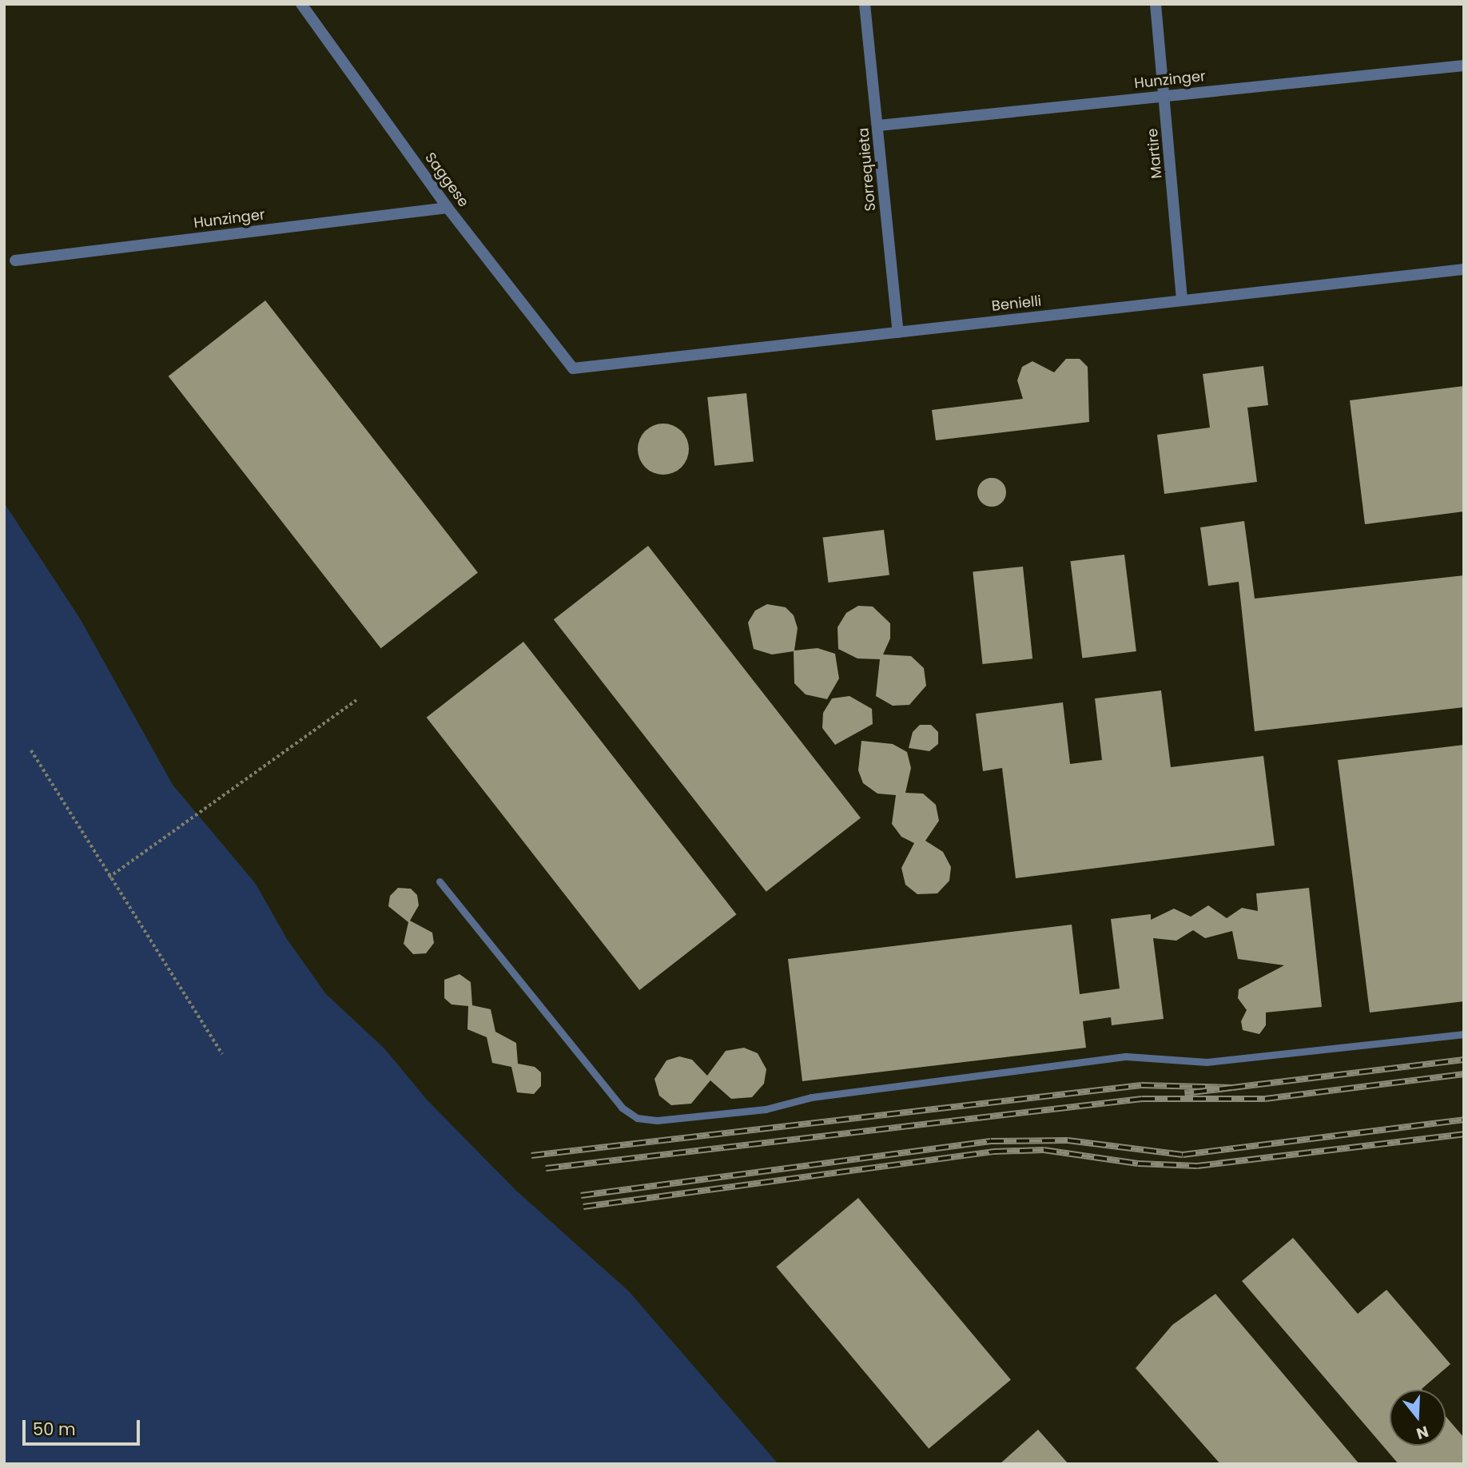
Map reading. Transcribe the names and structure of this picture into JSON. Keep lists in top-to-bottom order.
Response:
{
  "streets": {
    "street": [
      "Hunzinger",
      "Martire",
      "Sorrequieta",
      "Saggese",
      "Benielli"
    ]
  },
  "crossings": [
    ["Hunzinger", "Martire"],
    ["Hunzinger", "Sorrequieta"],
    ["Hunzinger", "Saggese"],
    ["Martire", "Benielli"],
    ["Sorrequieta", "Benielli"],
    ["Saggese", "Benielli"]
  ],
  "scale_bar": "50 m",
  "north": "bottom"
}
